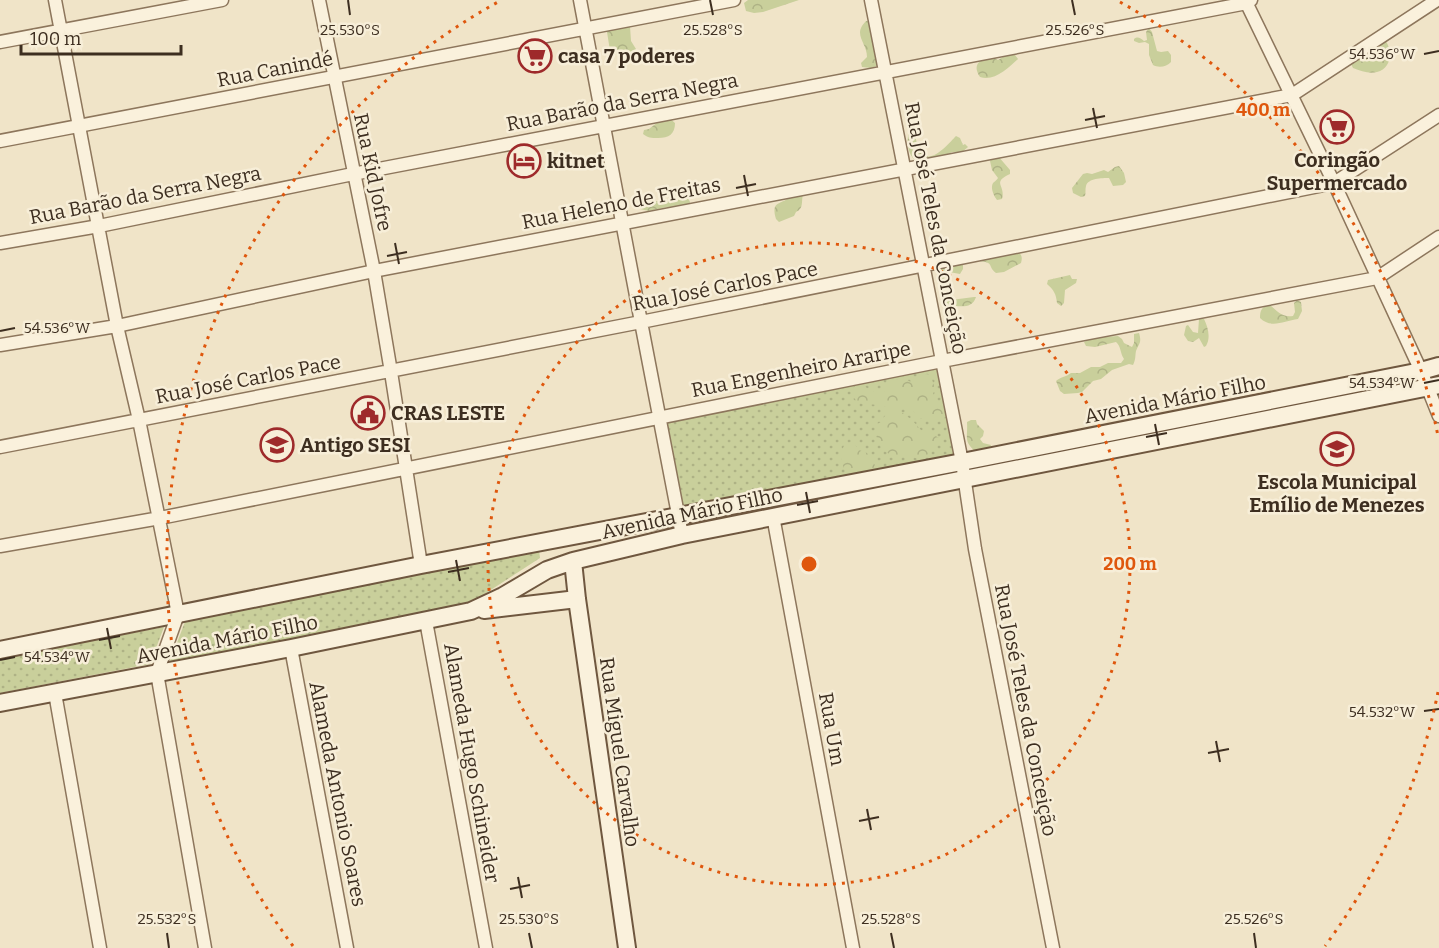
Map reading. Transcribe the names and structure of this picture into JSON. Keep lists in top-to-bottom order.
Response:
{
  "streets": {
    "main road": ["Avenida Mário Filho", "Rua Miguel Carvalho"],
    "street": [
      "Rua Canindé",
      "Rua Barão da Serra Negra",
      "Rua Kid Jofre",
      "Rua Heleno de Freitas",
      "Rua José Teles da Conceição",
      "Rua José Carlos Pace",
      "Rua Engenheiro Araripe",
      "Rua Um",
      "Alameda Hugo Schineider",
      "Alameda Antonio Soares"
    ]
  },
  "crossings": [
    ["Rua Canindé", "Rua Kid Jofre"],
    ["Rua Barão da Serra Negra", "Rua Kid Jofre"],
    ["Rua Barão da Serra Negra", "Rua José Teles da Conceição"],
    ["Rua Kid Jofre", "Rua Heleno de Freitas"],
    ["Rua Kid Jofre", "Rua José Carlos Pace"],
    ["Rua Kid Jofre", "Rua Engenheiro Araripe"],
    ["Rua Kid Jofre", "Avenida Mário Filho"],
    ["Rua Heleno de Freitas", "Rua José Teles da Conceição"],
    ["Rua José Teles da Conceição", "Rua José Carlos Pace"],
    ["Rua José Teles da Conceição", "Rua Engenheiro Araripe"],
    ["Rua José Teles da Conceição", "Avenida Mário Filho"],
    ["Avenida Mário Filho", "Rua Um"],
    ["Avenida Mário Filho", "Rua Miguel Carvalho"],
    ["Avenida Mário Filho", "Alameda Hugo Schineider"],
    ["Avenida Mário Filho", "Alameda Antonio Soares"]
  ],
  "places": {
    "supermarket": ["casa 7 poderes", "Coringão Supermercado"],
    "hotel": ["kitnet"],
    "public building": ["CRAS LESTE"],
    "school or university": ["Antigo SESI", "Escola Municipal Emílio de Menezes"]
  },
  "scale_bar": "100 m",
  "coordinates": [
    "25.530°S",
    "25.528°S",
    "25.526°S",
    "54.536°W",
    "54.534°W",
    "54.532°W",
    "25.532°S"
  ],
  "rings": ["400 m", "200 m"]
}
